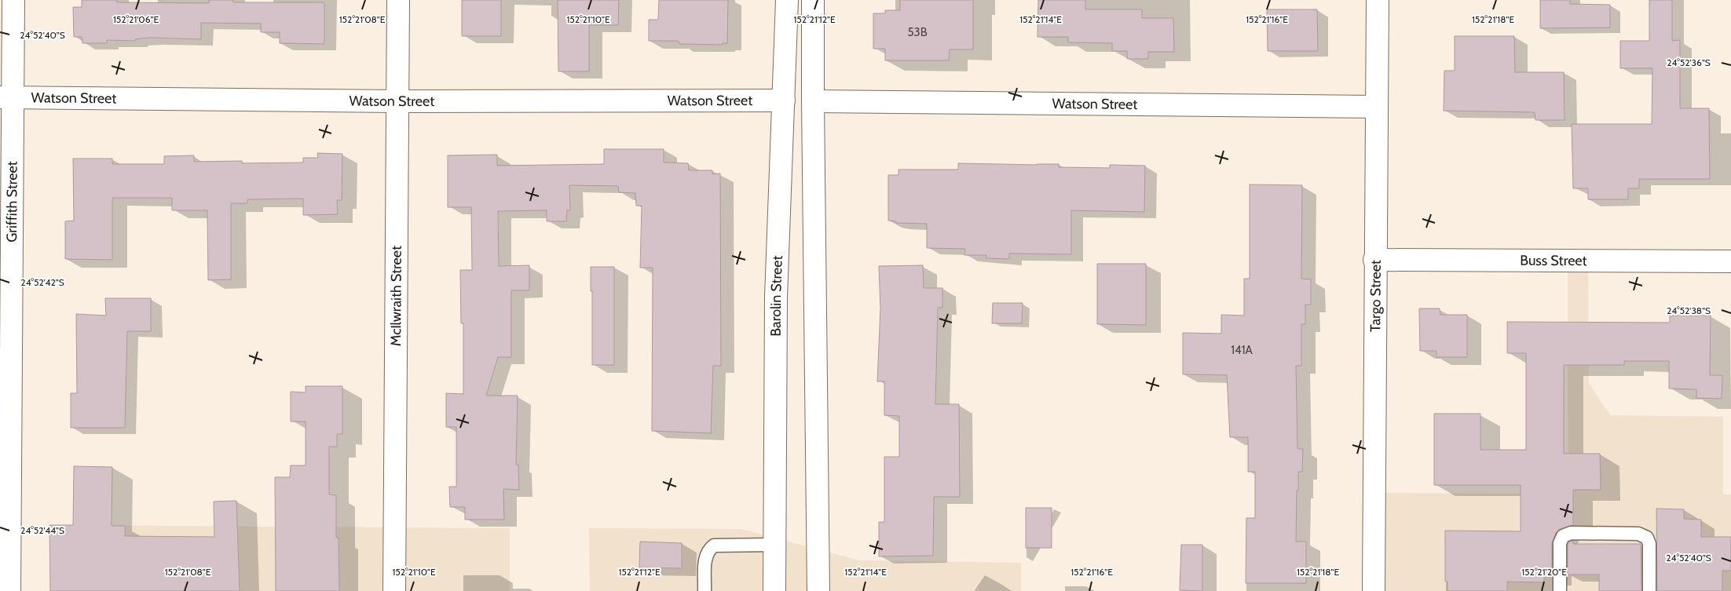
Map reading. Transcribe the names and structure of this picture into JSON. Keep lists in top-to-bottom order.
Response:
{
  "streets": {
    "street": [
      "Watson Street",
      "Griffith Street",
      "Buss Street",
      "Barolin Street",
      "Targo Street",
      "McIlwraith Street"
    ]
  },
  "crossings": [
    ["Watson Street", "Griffith Street"],
    ["Watson Street", "Barolin Street"],
    ["Watson Street", "Targo Street"],
    ["Watson Street", "McIlwraith Street"],
    ["Buss Street", "Targo Street"]
  ],
  "house_numbers": ["53B", "141A"],
  "coordinates": [
    "152°21'06\"E",
    "152°21'08\"E",
    "152°21'10\"E",
    "152°21'12\"E",
    "152°21'14\"E",
    "152°21'16\"E",
    "152°21'18\"E",
    "24°52'40\"S",
    "24°52'36\"S",
    "24°52'42\"S",
    "24°52'38\"S",
    "24°52'44\"S",
    "152°21'20\"E"
  ]
}
